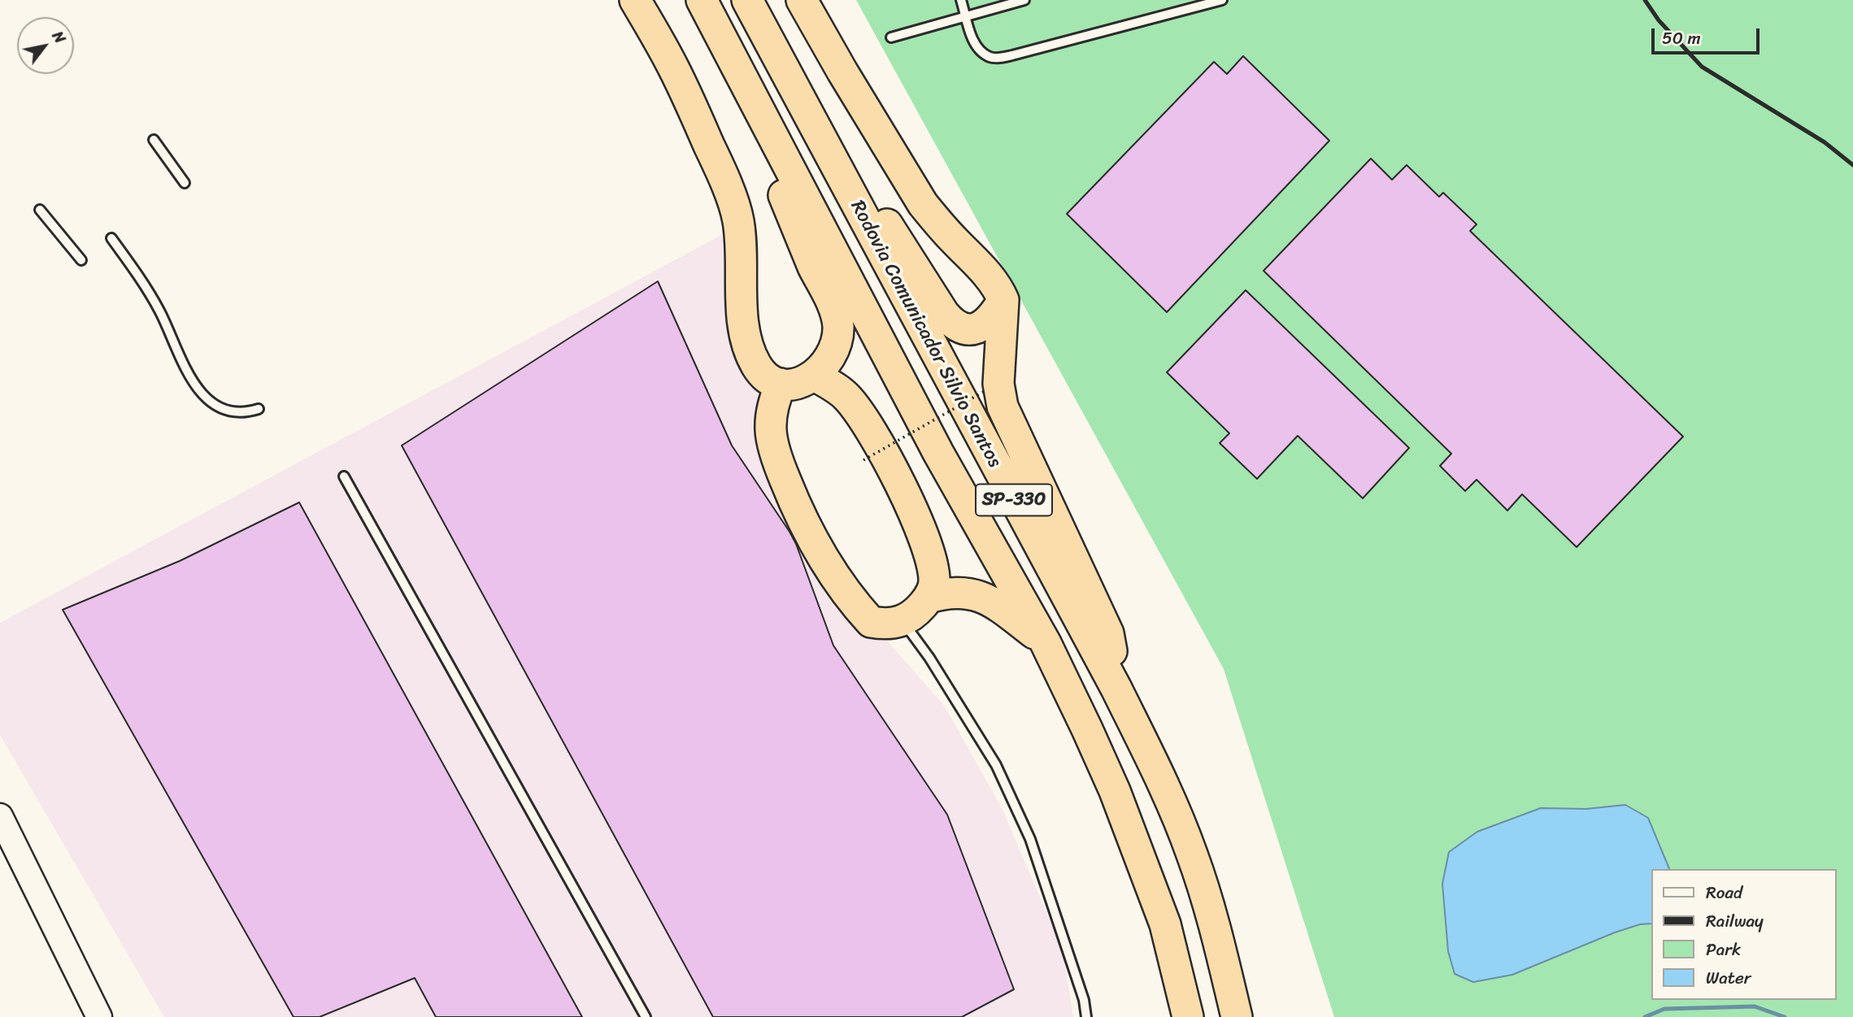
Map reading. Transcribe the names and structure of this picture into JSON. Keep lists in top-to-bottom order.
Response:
{
  "streets": {
    "highway": ["Rodovia Comunicador Silvio Santos", "SP-330"]
  },
  "legend": [
    "Road",
    "Railway",
    "Park",
    "Water"
  ],
  "scale_bar": "50 m",
  "north": "top right"
}
